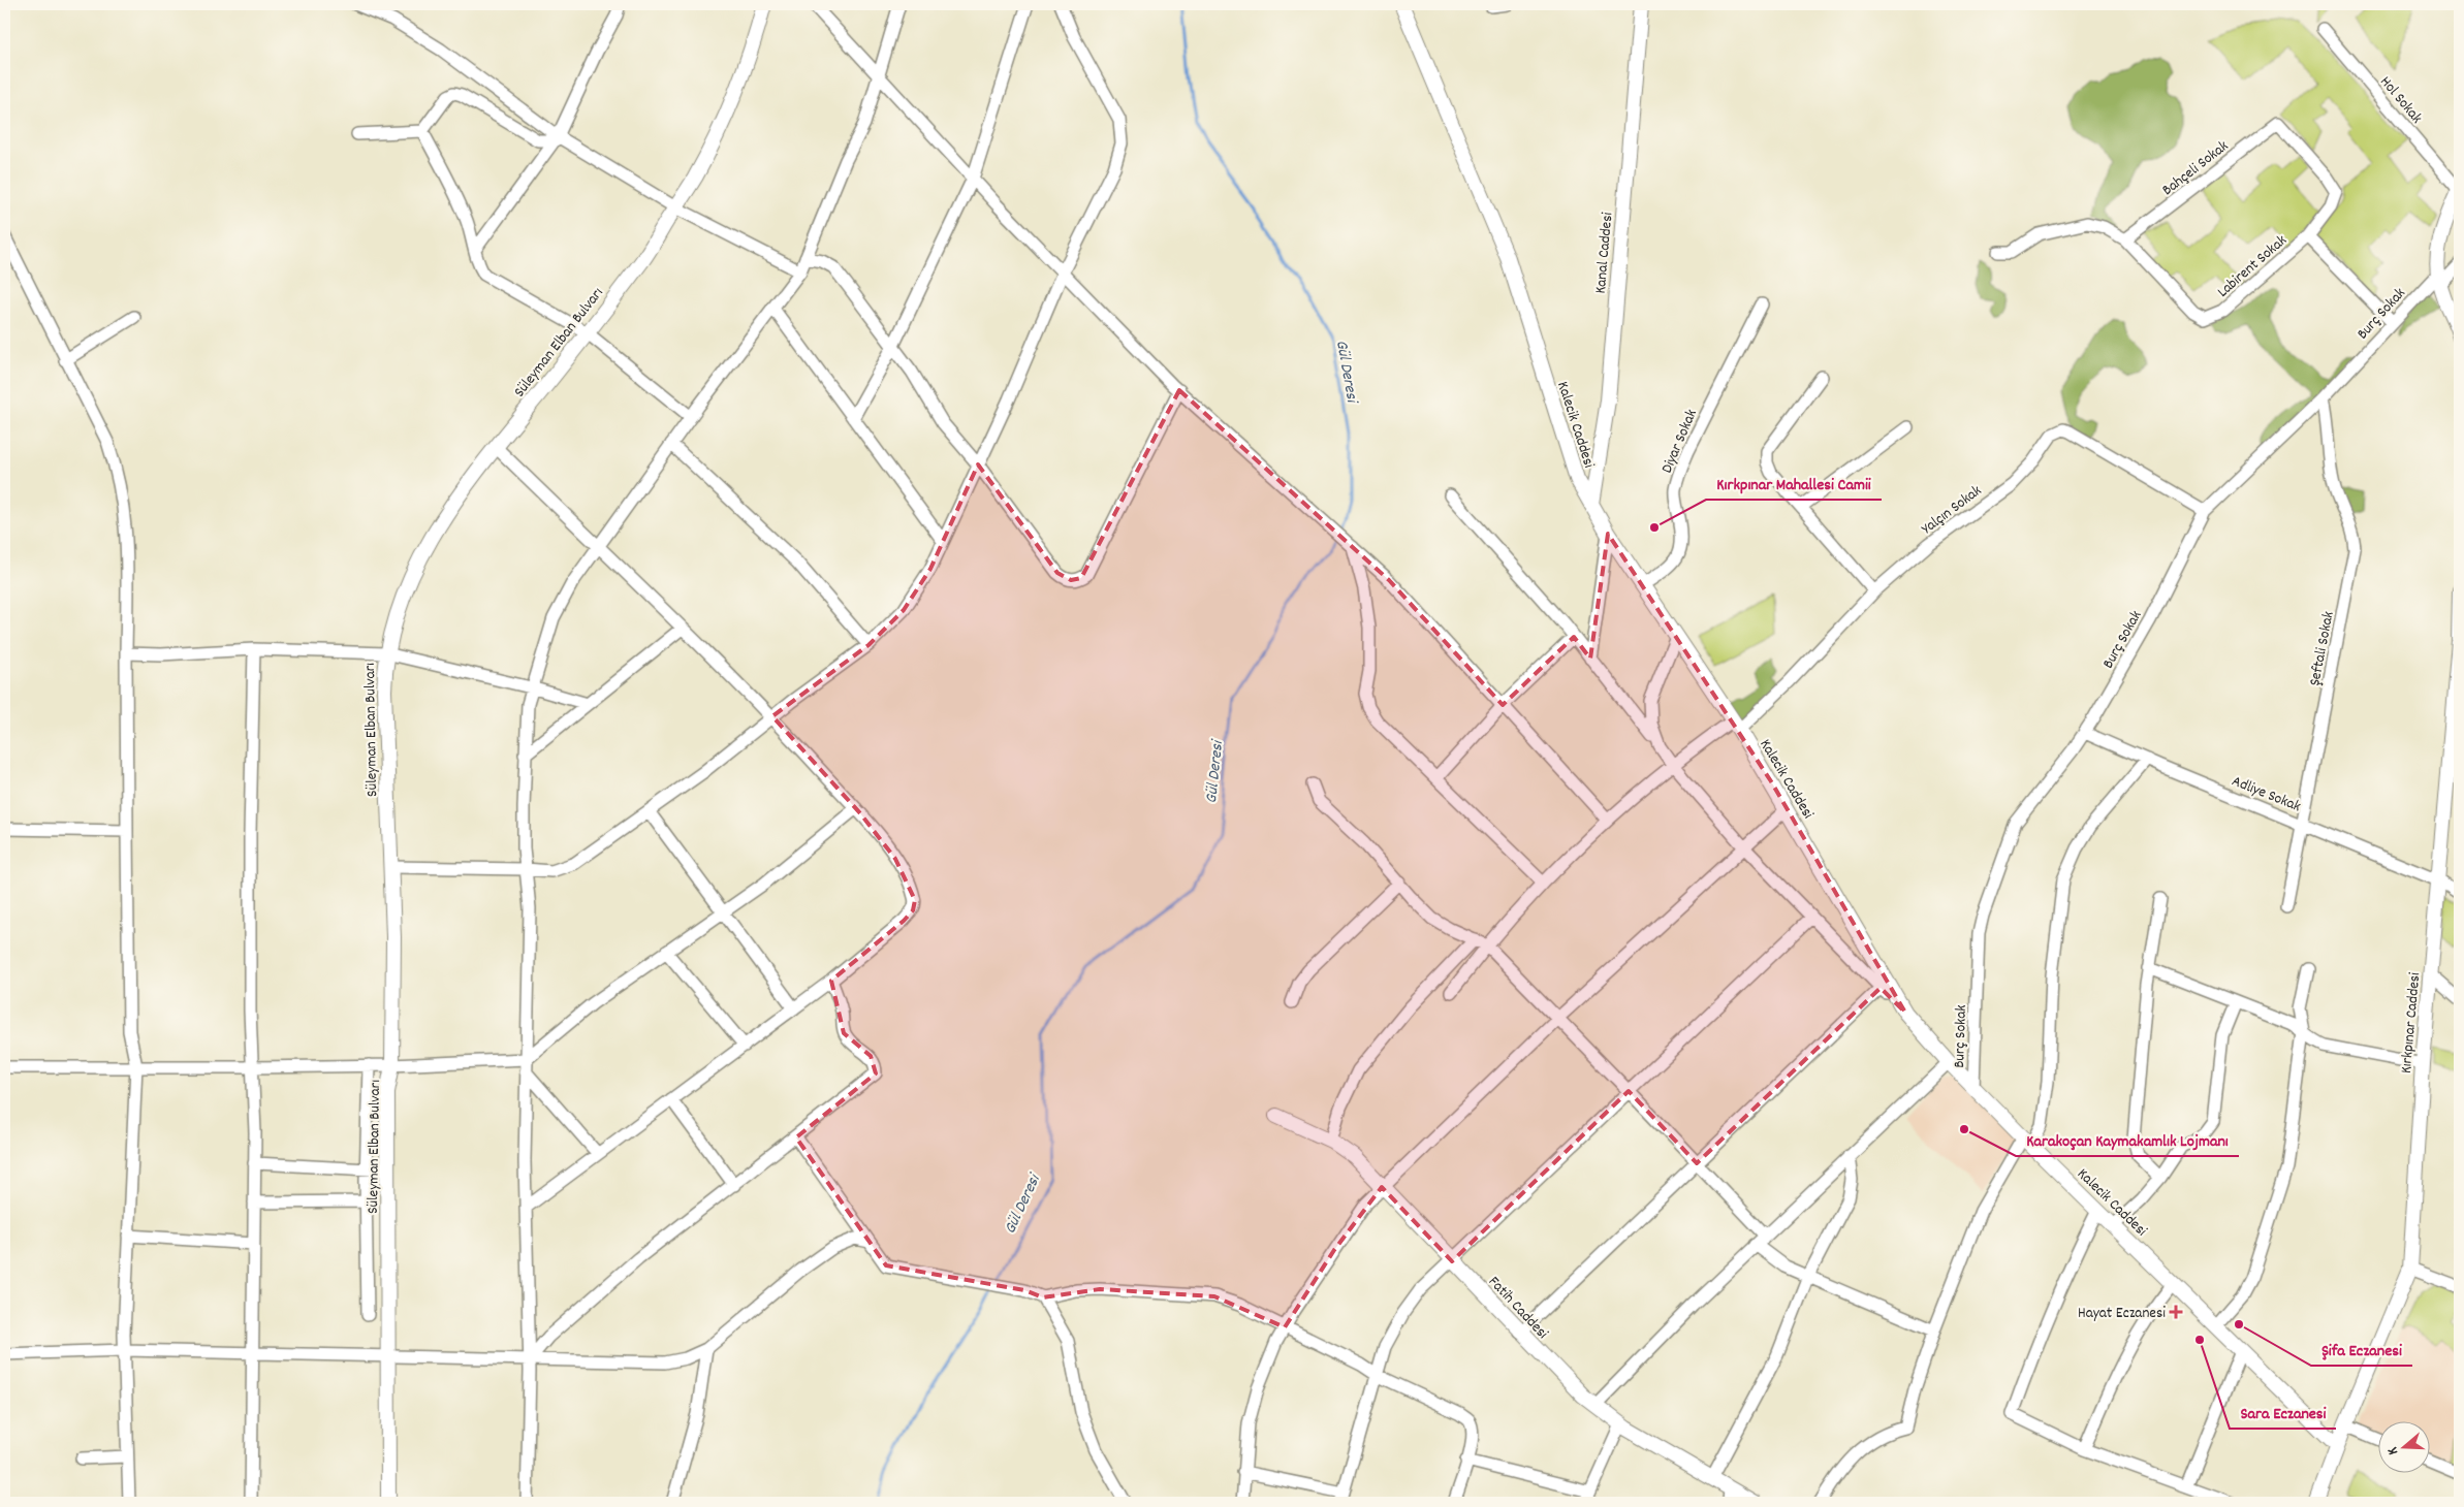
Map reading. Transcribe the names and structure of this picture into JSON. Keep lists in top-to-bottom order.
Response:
{
  "streets": {
    "street": [
      "Hol Sokak",
      "Bahçeli Sokak",
      "Kanal Caddesi",
      "Labirent Sokak",
      "Burç Sokak",
      "Süleyman Elban Bulvarı",
      "Kalecik Caddesi",
      "Diyar Sokak",
      "Yalçın Sokak",
      "Şeftali Sokak",
      "Adliye Sokak",
      "Kırkpınar Caddesi",
      "Fatih Caddesi"
    ]
  },
  "crossings": [
    ["Bahçeli Sokak", "Labirent Sokak"],
    ["Kanal Caddesi", "Kalecik Caddesi"],
    ["Labirent Sokak", "Burç Sokak"],
    ["Burç Sokak", "Kalecik Caddesi"],
    ["Burç Sokak", "Yalçın Sokak"],
    ["Burç Sokak", "Şeftali Sokak"],
    ["Burç Sokak", "Adliye Sokak"],
    ["Kalecik Caddesi", "Diyar Sokak"],
    ["Kalecik Caddesi", "Yalçın Sokak"],
    ["Kalecik Caddesi", "Kırkpınar Caddesi"],
    ["Şeftali Sokak", "Adliye Sokak"],
    ["Adliye Sokak", "Kırkpınar Caddesi"]
  ],
  "water": ["Gül Deresi"],
  "places": {
    "other": [
      "Kırkpınar Mahallesi Camii",
      "Karakoçan Kaymakamlık Lojmanı",
      "Şifa Eczanesi",
      "Sara Eczanesi"
    ],
    "health": ["Hayat Eczanesi"]
  },
  "north": "left"
}
